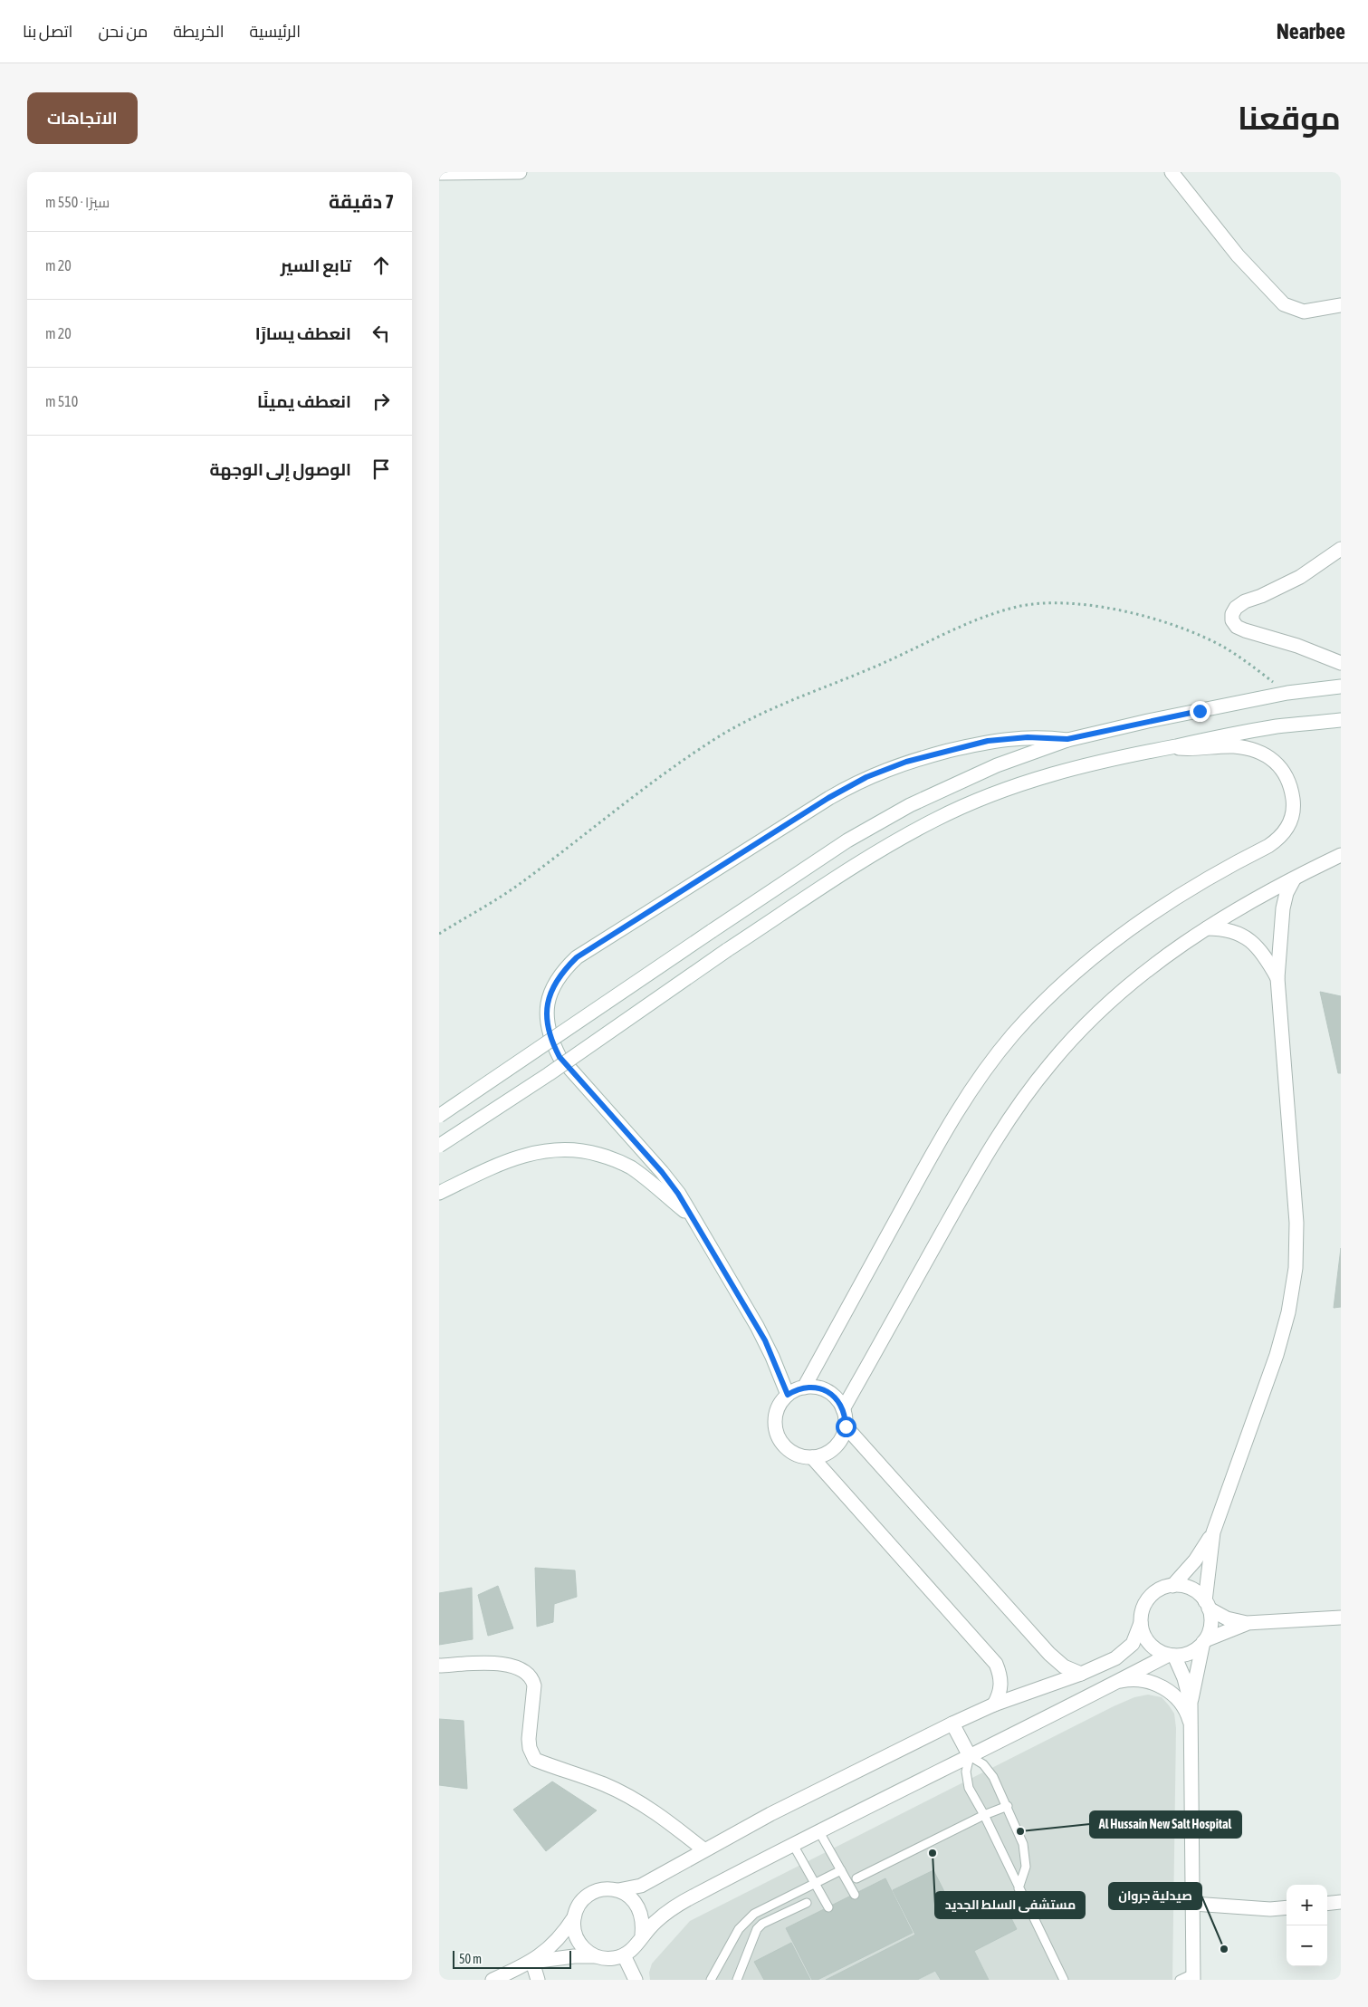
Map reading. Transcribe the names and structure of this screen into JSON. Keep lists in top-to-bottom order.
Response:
{
  "places": ["Al Hussain New Salt Hospital", "مستشفى السلط الجديد", "صيدلية جروان"],
  "scale_bar": "50 m",
  "page": {
    "header": "Nearbee",
    "nav": [
      "الرئيسية",
      "الخريطة",
      "من نحن",
      "اتصل بنا"
    ],
    "title": "موقعنا",
    "buttons": "الاتجاهات",
    "heading": ["7 دقيقة", "سيرًا · 550 m"],
    "list": [
      ["تابع السير", "20 m"],
      ["انعطف يسارًا", "20 m"],
      ["انعطف يمينًا", "510 m"],
      "الوصول إلى الوجهة"
    ],
    "map_buttons": ["+", "−"],
    "scale": "50 m"
  }
}
